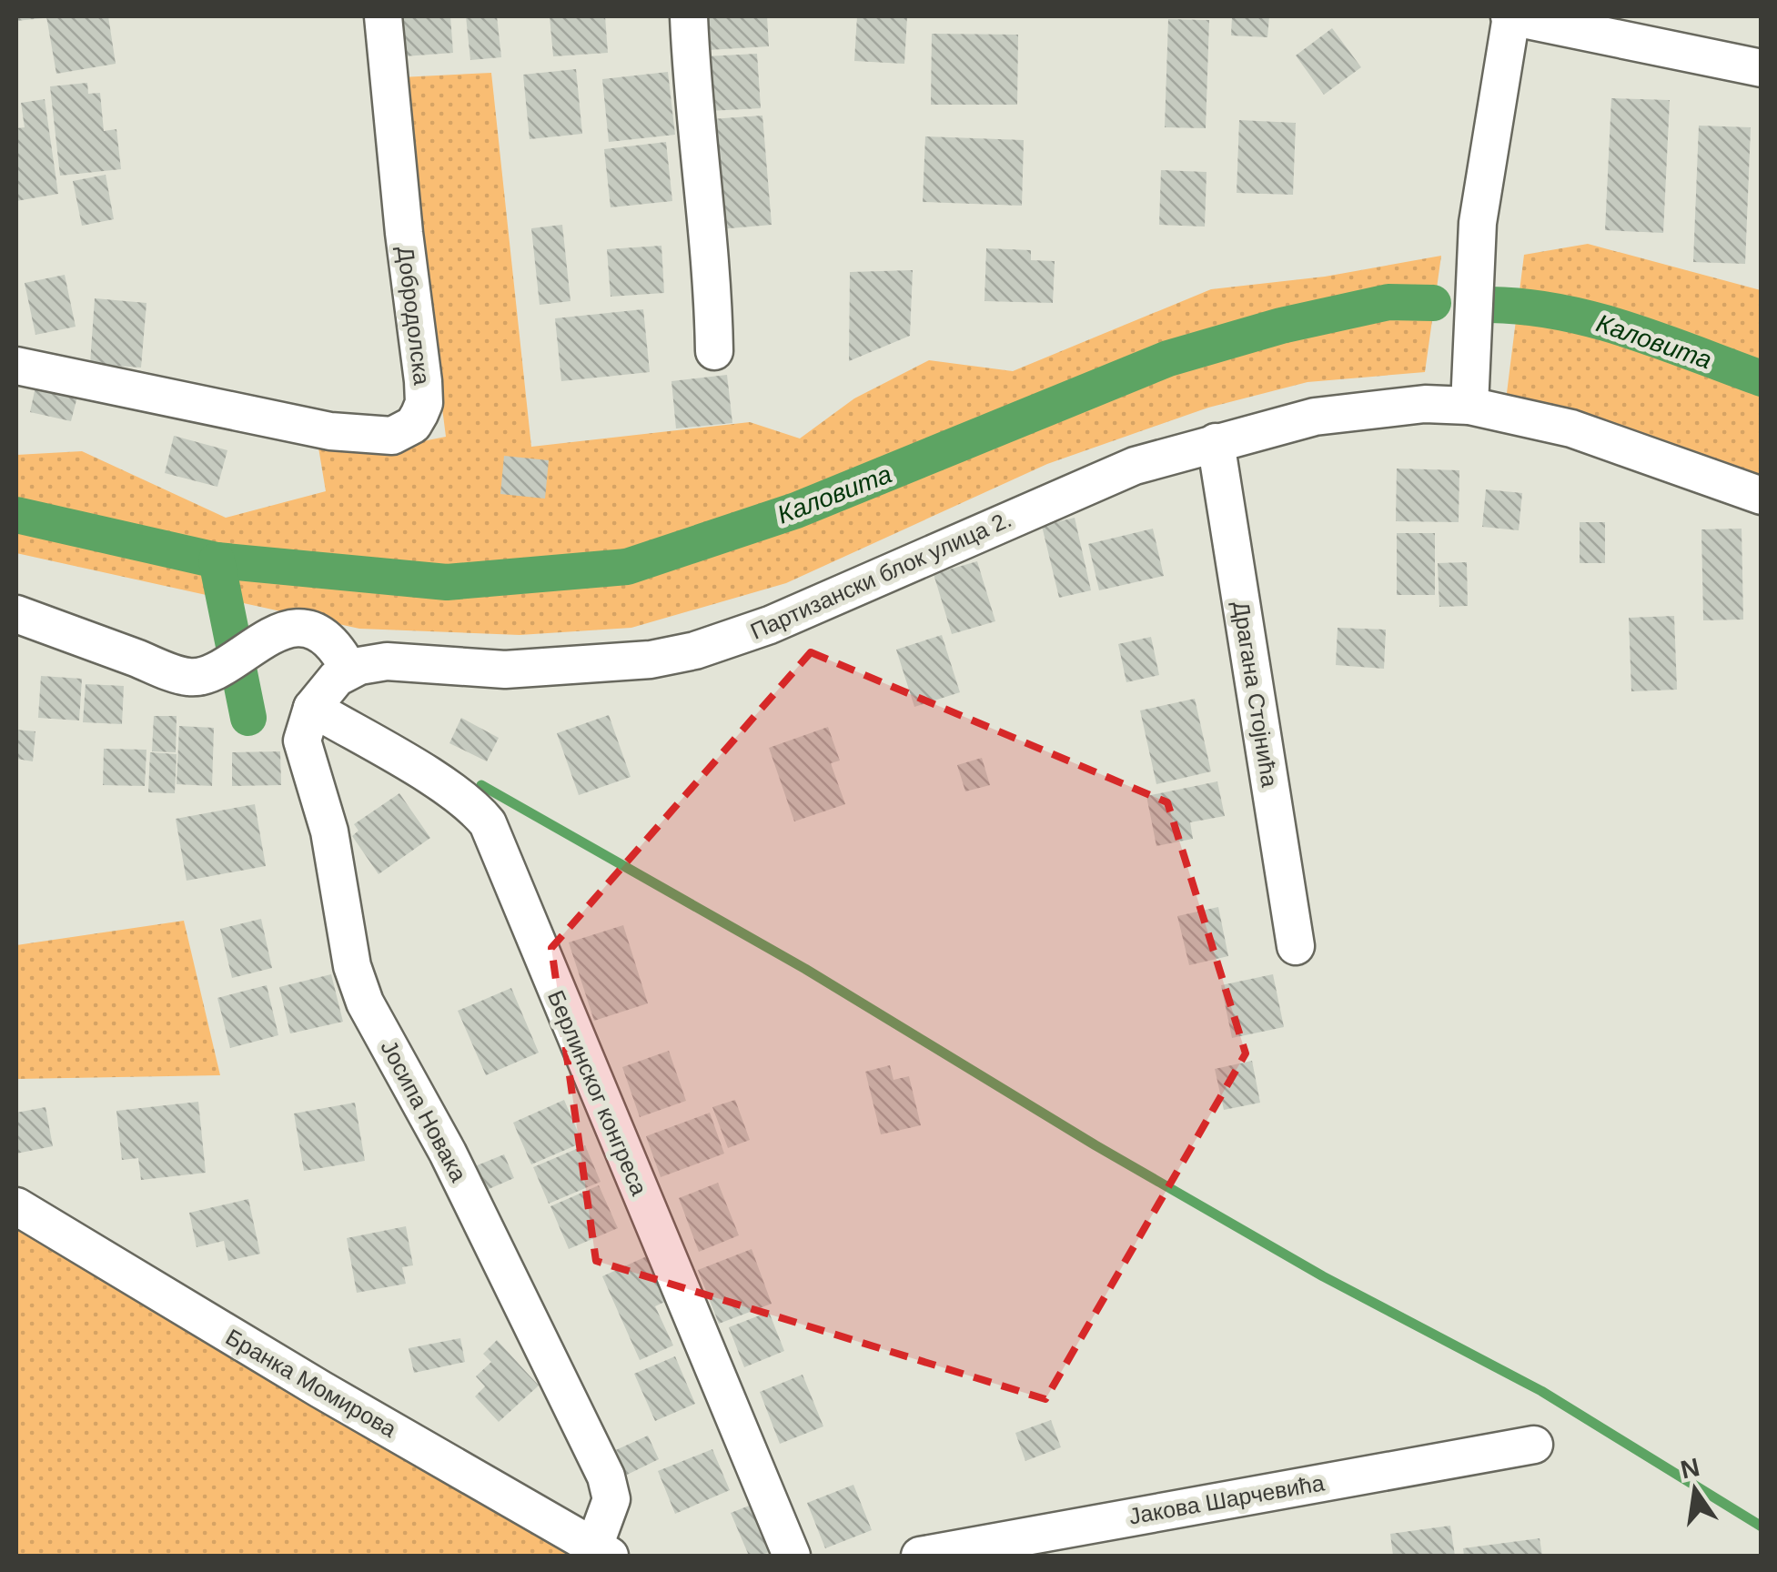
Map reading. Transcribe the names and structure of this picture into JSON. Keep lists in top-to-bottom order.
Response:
{
  "streets": {
    "street": [
      "Добродолска",
      "Партизански блок улица 2.",
      "Драгана Стојнића",
      "Берлинског конгреса",
      "Јосипа Новака",
      "Бранка Момирова",
      "Јакова Шарчевића"
    ]
  },
  "crossings": [
    ["Партизански блок улица 2.", "Драгана Стојнића"],
    ["Берлинског конгреса", "Јосипа Новака"],
    ["Јосипа Новака", "Бранка Момирова"]
  ],
  "water": ["Каловита"],
  "north": "top"
}
